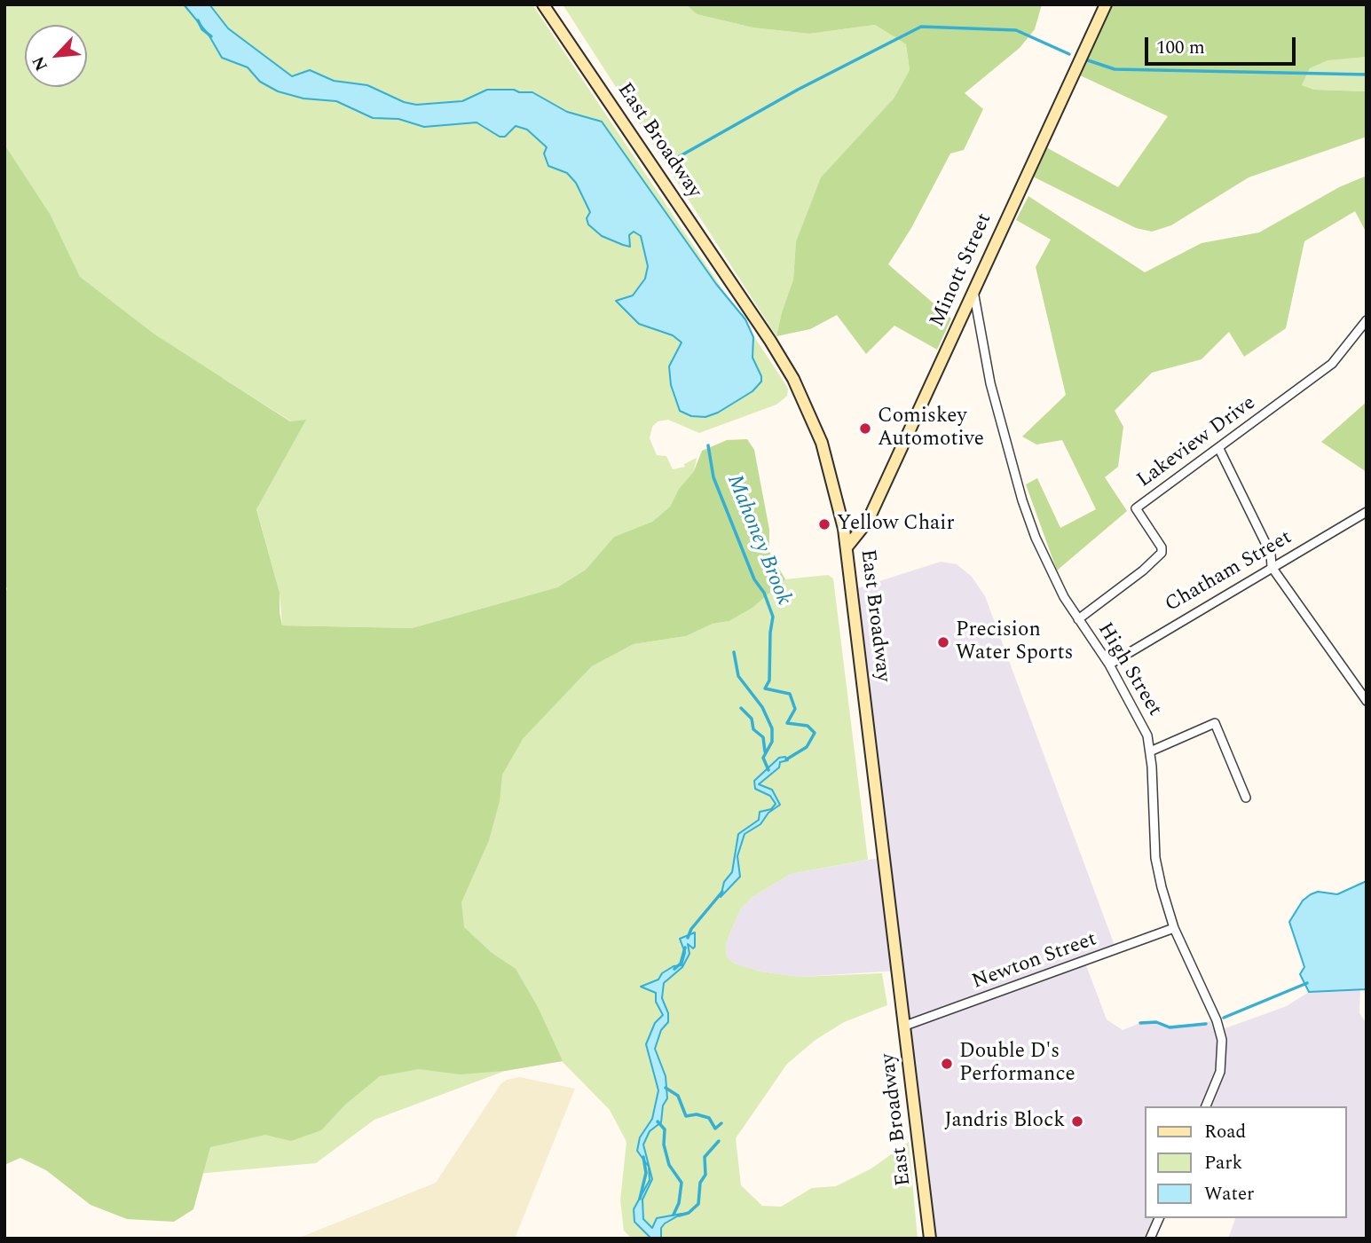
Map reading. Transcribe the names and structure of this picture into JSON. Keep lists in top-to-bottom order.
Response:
{
  "streets": {
    "main road": ["East Broadway", "Minott Street"],
    "street": [
      "Lakeview Drive",
      "Chatham Street",
      "High Street",
      "Newton Street"
    ]
  },
  "crossings": [
    ["East Broadway", "Minott Street"],
    ["East Broadway", "Newton Street"],
    ["Minott Street", "High Street"],
    ["Lakeview Drive", "High Street"],
    ["Chatham Street", "High Street"],
    ["High Street", "Newton Street"]
  ],
  "water": ["Mahoney Brook"],
  "places": [
    "Comiskey Automotive",
    "Yellow Chair",
    "Precision Water Sports",
    "Double D's Performance",
    "Jandris Block"
  ],
  "legend": ["Road", "Park", "Water"],
  "scale_bar": "100 m",
  "north": "bottom left"
}
